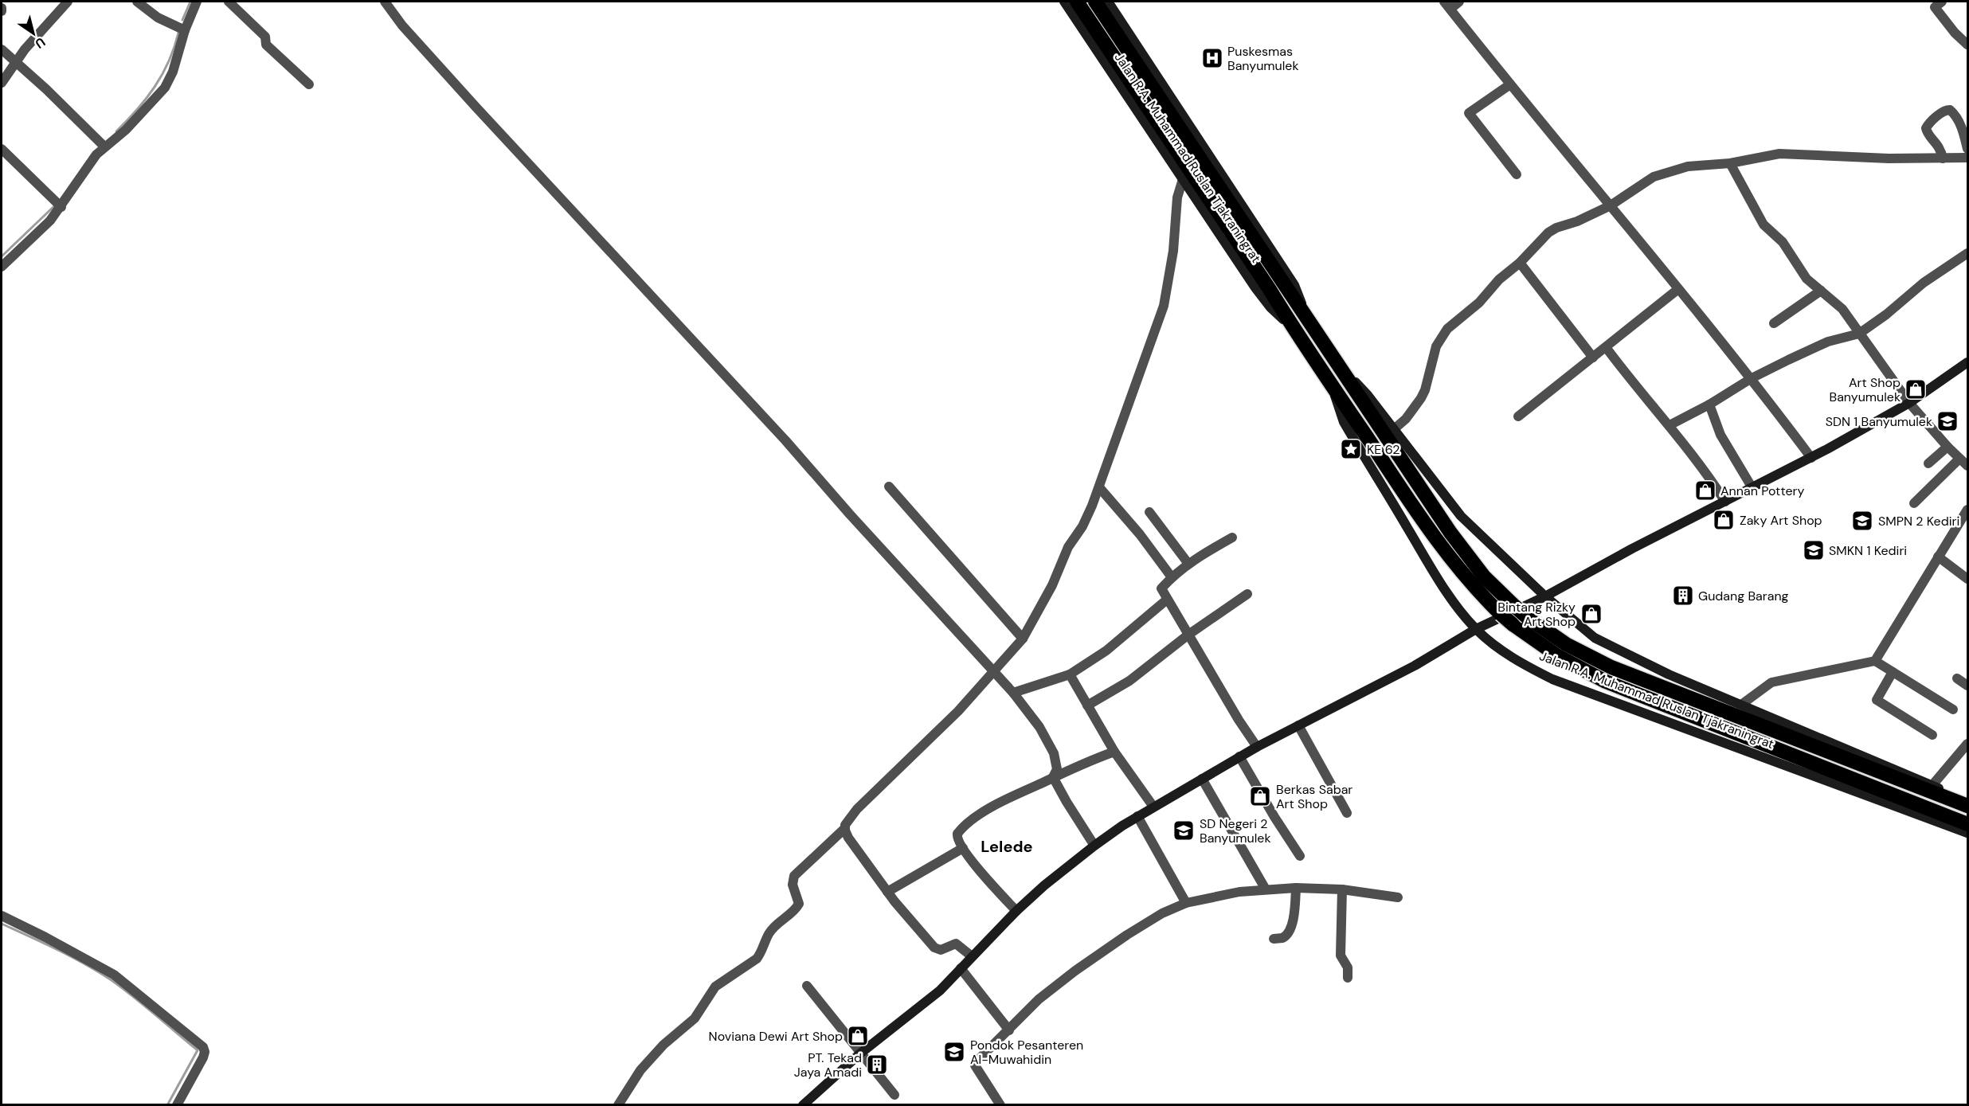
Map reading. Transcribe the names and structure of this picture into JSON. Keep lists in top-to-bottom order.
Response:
{
  "streets": {
    "highway": ["Jalan R.A. Muhammad Ruslan Tjakraningrat"]
  },
  "districts": ["Lelede"],
  "places": {
    "hospital": ["Puskesmas Banyumulek"],
    "shop": [
      "Art Shop Banyumulek",
      "Annan Pottery",
      "Zaky Art Shop",
      "Bintang Rizky Art Shop",
      "Berkas Sabar Art Shop",
      "Noviana Dewi Art Shop"
    ],
    "school or university": [
      "SDN 1 Banyumulek",
      "SMPN 2 Kediri",
      "SMKN 1 Kediri",
      "SD Negeri 2 Banyumulek",
      "Pondok Pesanteren Al-Muwahidin"
    ],
    "place": ["KE 62"],
    "building": ["Gudang Barang", "PT. Tekad Jaya Amadi"]
  },
  "north": "bottom right"
}
